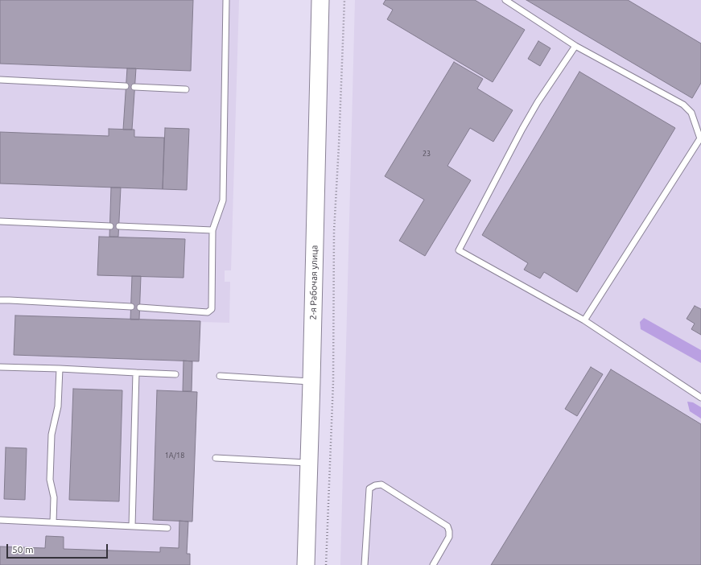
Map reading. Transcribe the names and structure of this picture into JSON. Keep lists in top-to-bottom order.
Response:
{
  "streets": {
    "main road": ["2-я Рабочая улица"]
  },
  "house_numbers": ["23", "1А/18"],
  "scale_bar": "50 m"
}
